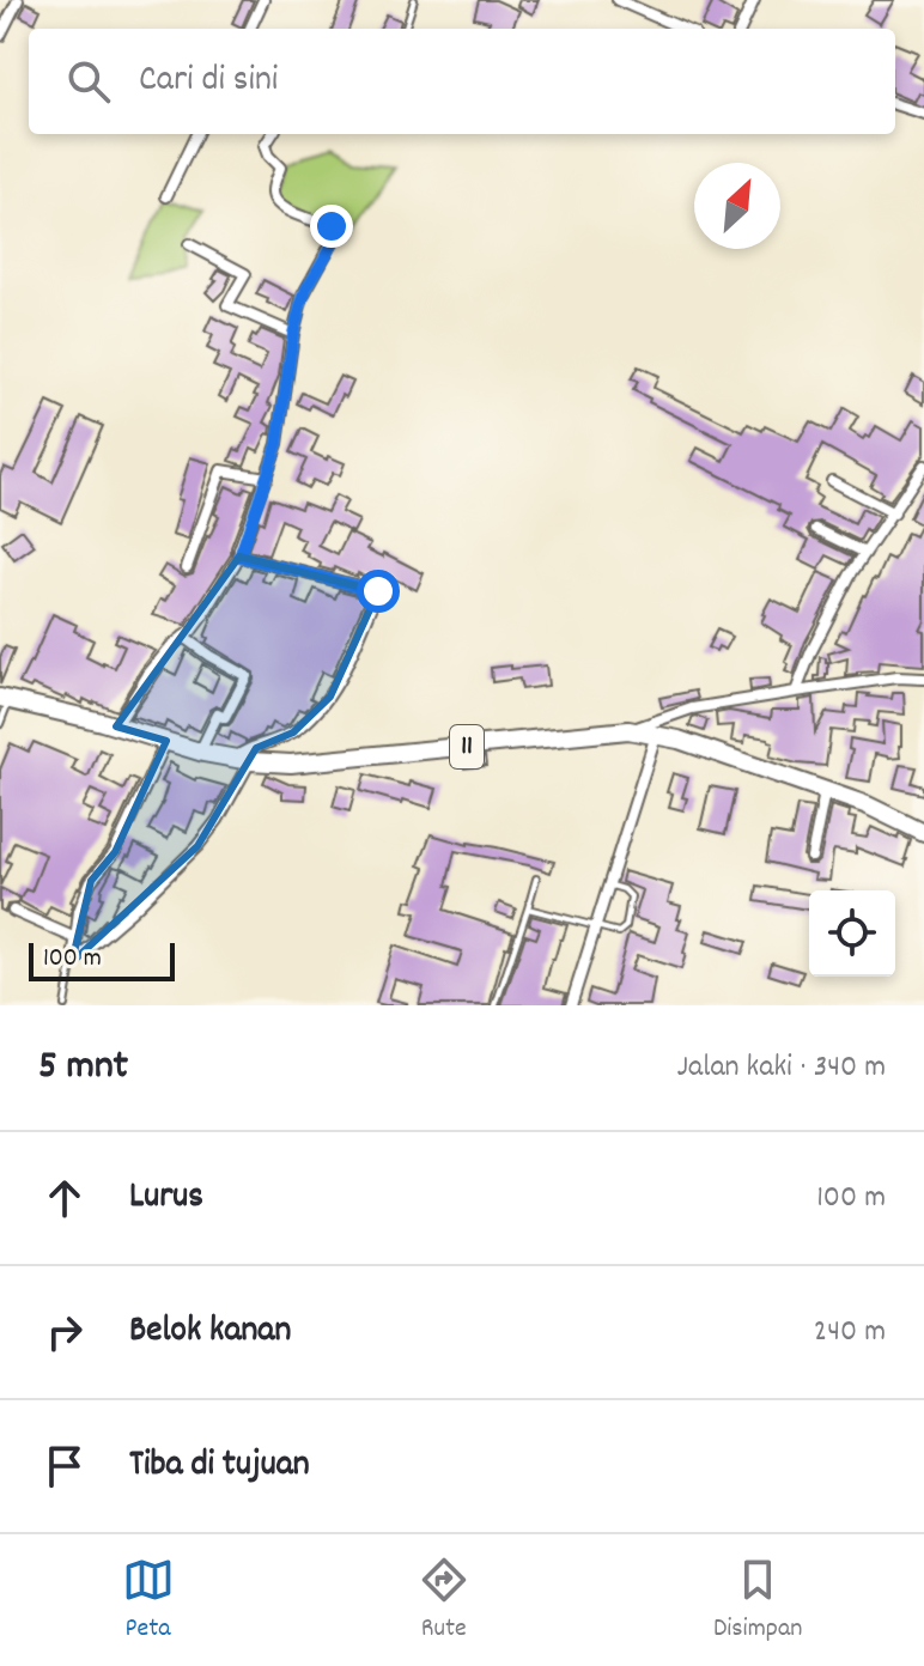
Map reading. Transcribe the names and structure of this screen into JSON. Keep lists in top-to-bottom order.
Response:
{
  "streets": {
    "highway": ["11"]
  },
  "scale_bar": "100 m",
  "north": "top right",
  "page": {
    "search": "Cari di sini",
    "scale": "100 m",
    "heading": ["5 mnt", "Jalan kaki · 340 m"],
    "list": [
      ["Lurus", "100 m"],
      ["Belok kanan", "240 m"],
      "Tiba di tujuan"
    ],
    "nav": ["Peta", "Rute", "Disimpan"]
  }
}
